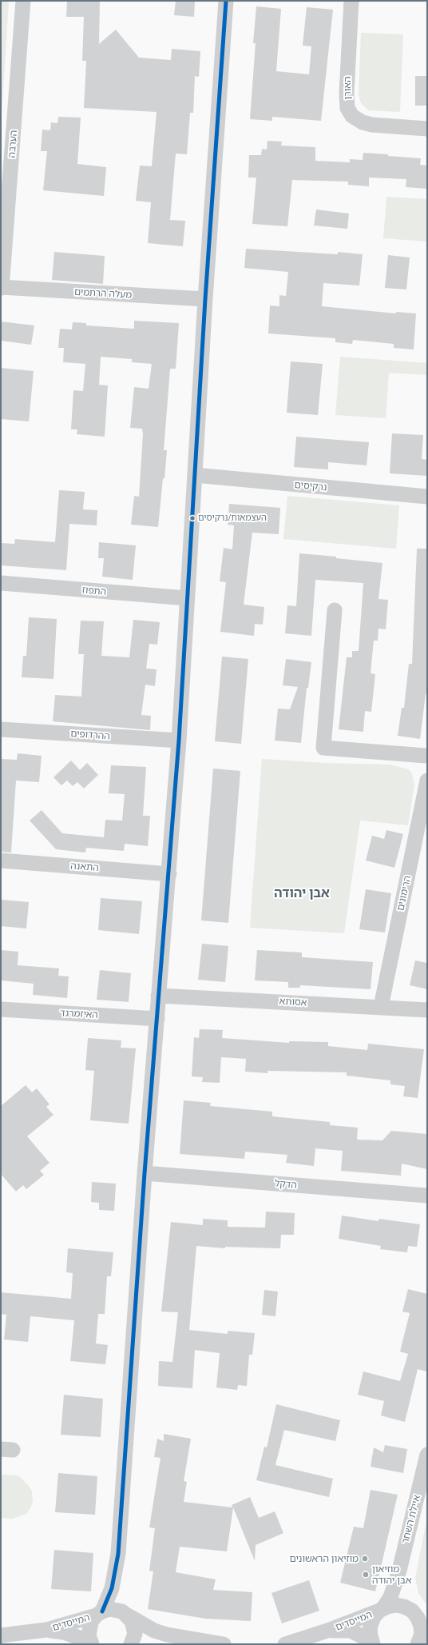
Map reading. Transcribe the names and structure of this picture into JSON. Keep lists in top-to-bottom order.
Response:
{
  "streets": {
    "street": [
      "האורן",
      "הערבה",
      "מעלה הרתמים",
      "נרקיסים",
      "התפוז",
      "ההרדופים",
      "התאנה",
      "הרימונים",
      "אסותא",
      "האיזמרגד",
      "הדקל",
      "איילת השחר",
      "המייסדים"
    ]
  },
  "crossings": [
    ["הערבה", "מעלה הרתמים"],
    ["הרימונים", "אסותא"],
    ["איילת השחר", "המייסדים"]
  ],
  "districts": ["אבן יהודה"],
  "places": ["העצמאות/נרקיסים", "מוזיאון הראשונים", "מוזיאון אבן יהודה"]
}
